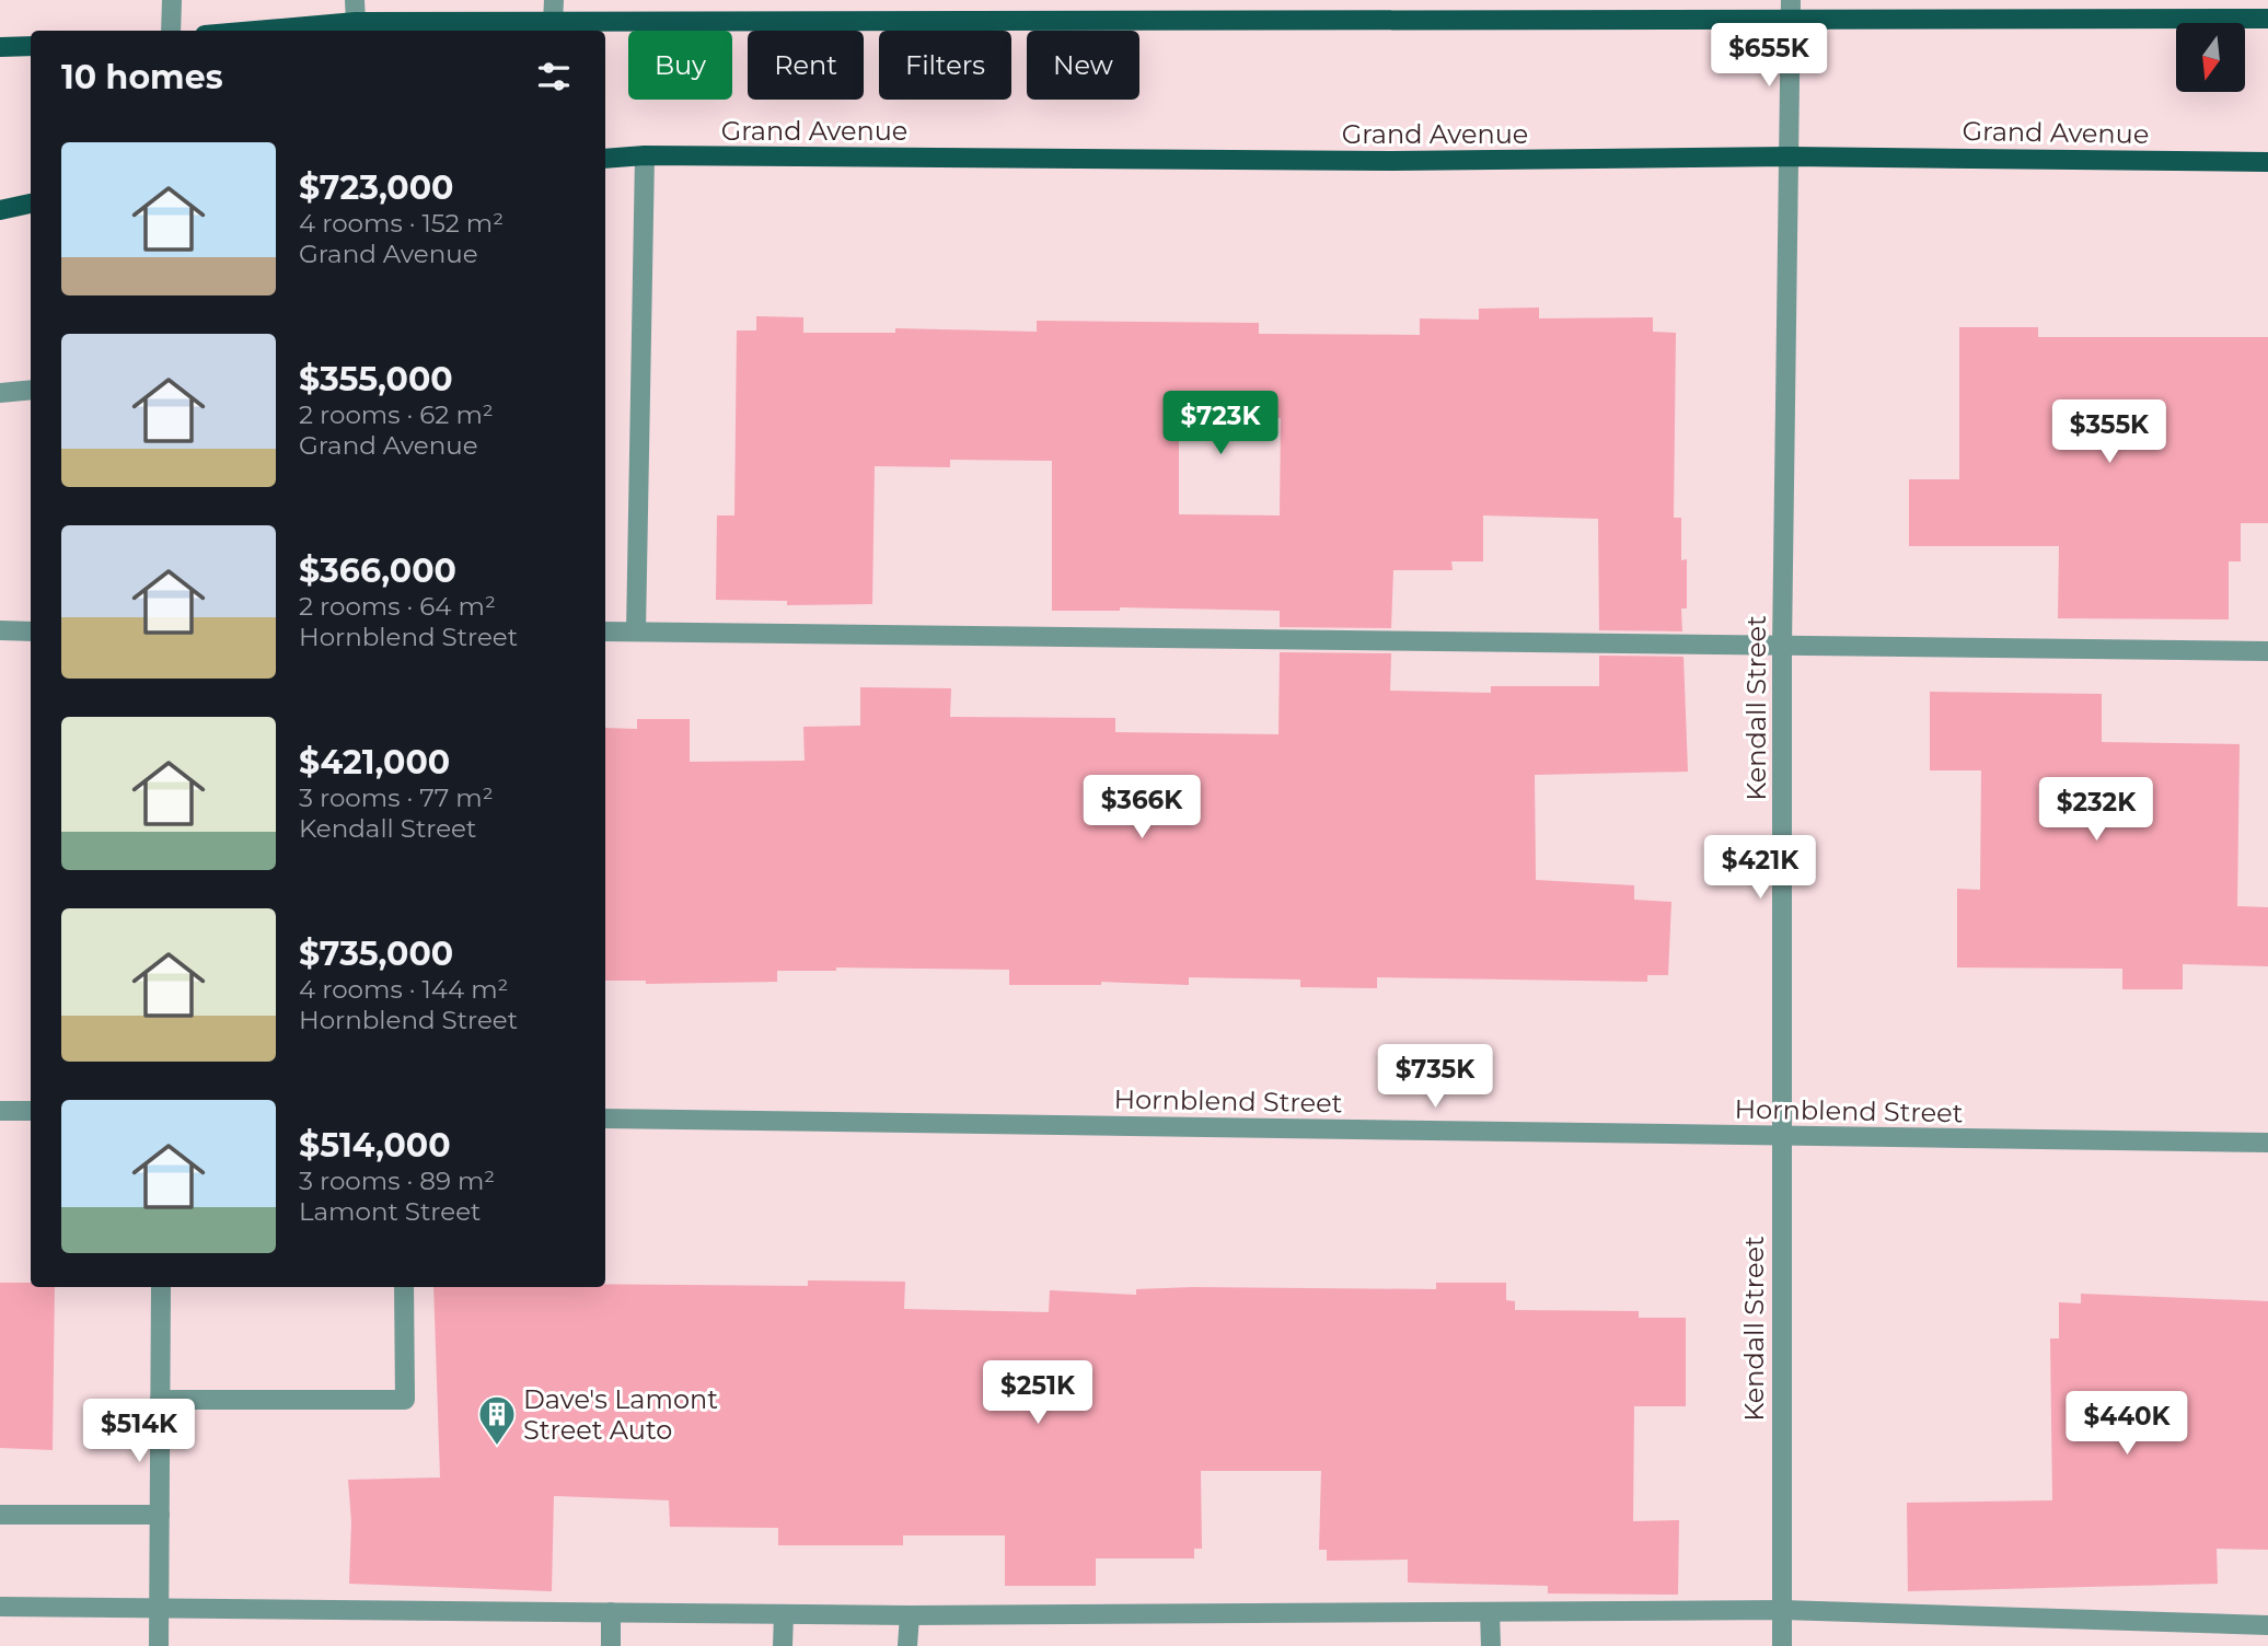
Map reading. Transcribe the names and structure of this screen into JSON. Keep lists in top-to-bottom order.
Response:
{
  "streets": {
    "main road": ["Grand Avenue"],
    "street": ["Kendall Street", "Hornblend Street"]
  },
  "crossings": [
    ["Grand Avenue", "Kendall Street"],
    ["Kendall Street", "Hornblend Street"]
  ],
  "places": {
    "building": ["Dave's Lamont Street Auto"]
  },
  "north": "bottom",
  "page": {
    "price": [
      "$655K",
      "$723K",
      "$355K",
      "$366K",
      "$232K",
      "$421K",
      "$735K",
      "$251K",
      "$440K",
      "$514K"
    ],
    "chip": [
      "Buy",
      "Rent",
      "Filters",
      "New"
    ],
    "heading": "10 homes",
    "list": [
      {
        "name": "$723,000",
        "note": "4 rooms · 152 m² · Grand Avenue"
      },
      {
        "name": "$355,000",
        "note": "2 rooms · 62 m² · Grand Avenue"
      },
      {
        "name": "$366,000",
        "note": "2 rooms · 64 m² · Hornblend Street"
      },
      {
        "name": "$421,000",
        "note": "3 rooms · 77 m² · Kendall Street"
      },
      {
        "name": "$735,000",
        "note": "4 rooms · 144 m² · Hornblend Street"
      },
      {
        "name": "$514,000",
        "note": "3 rooms · 89 m² · Lamont Street"
      }
    ]
  }
}
